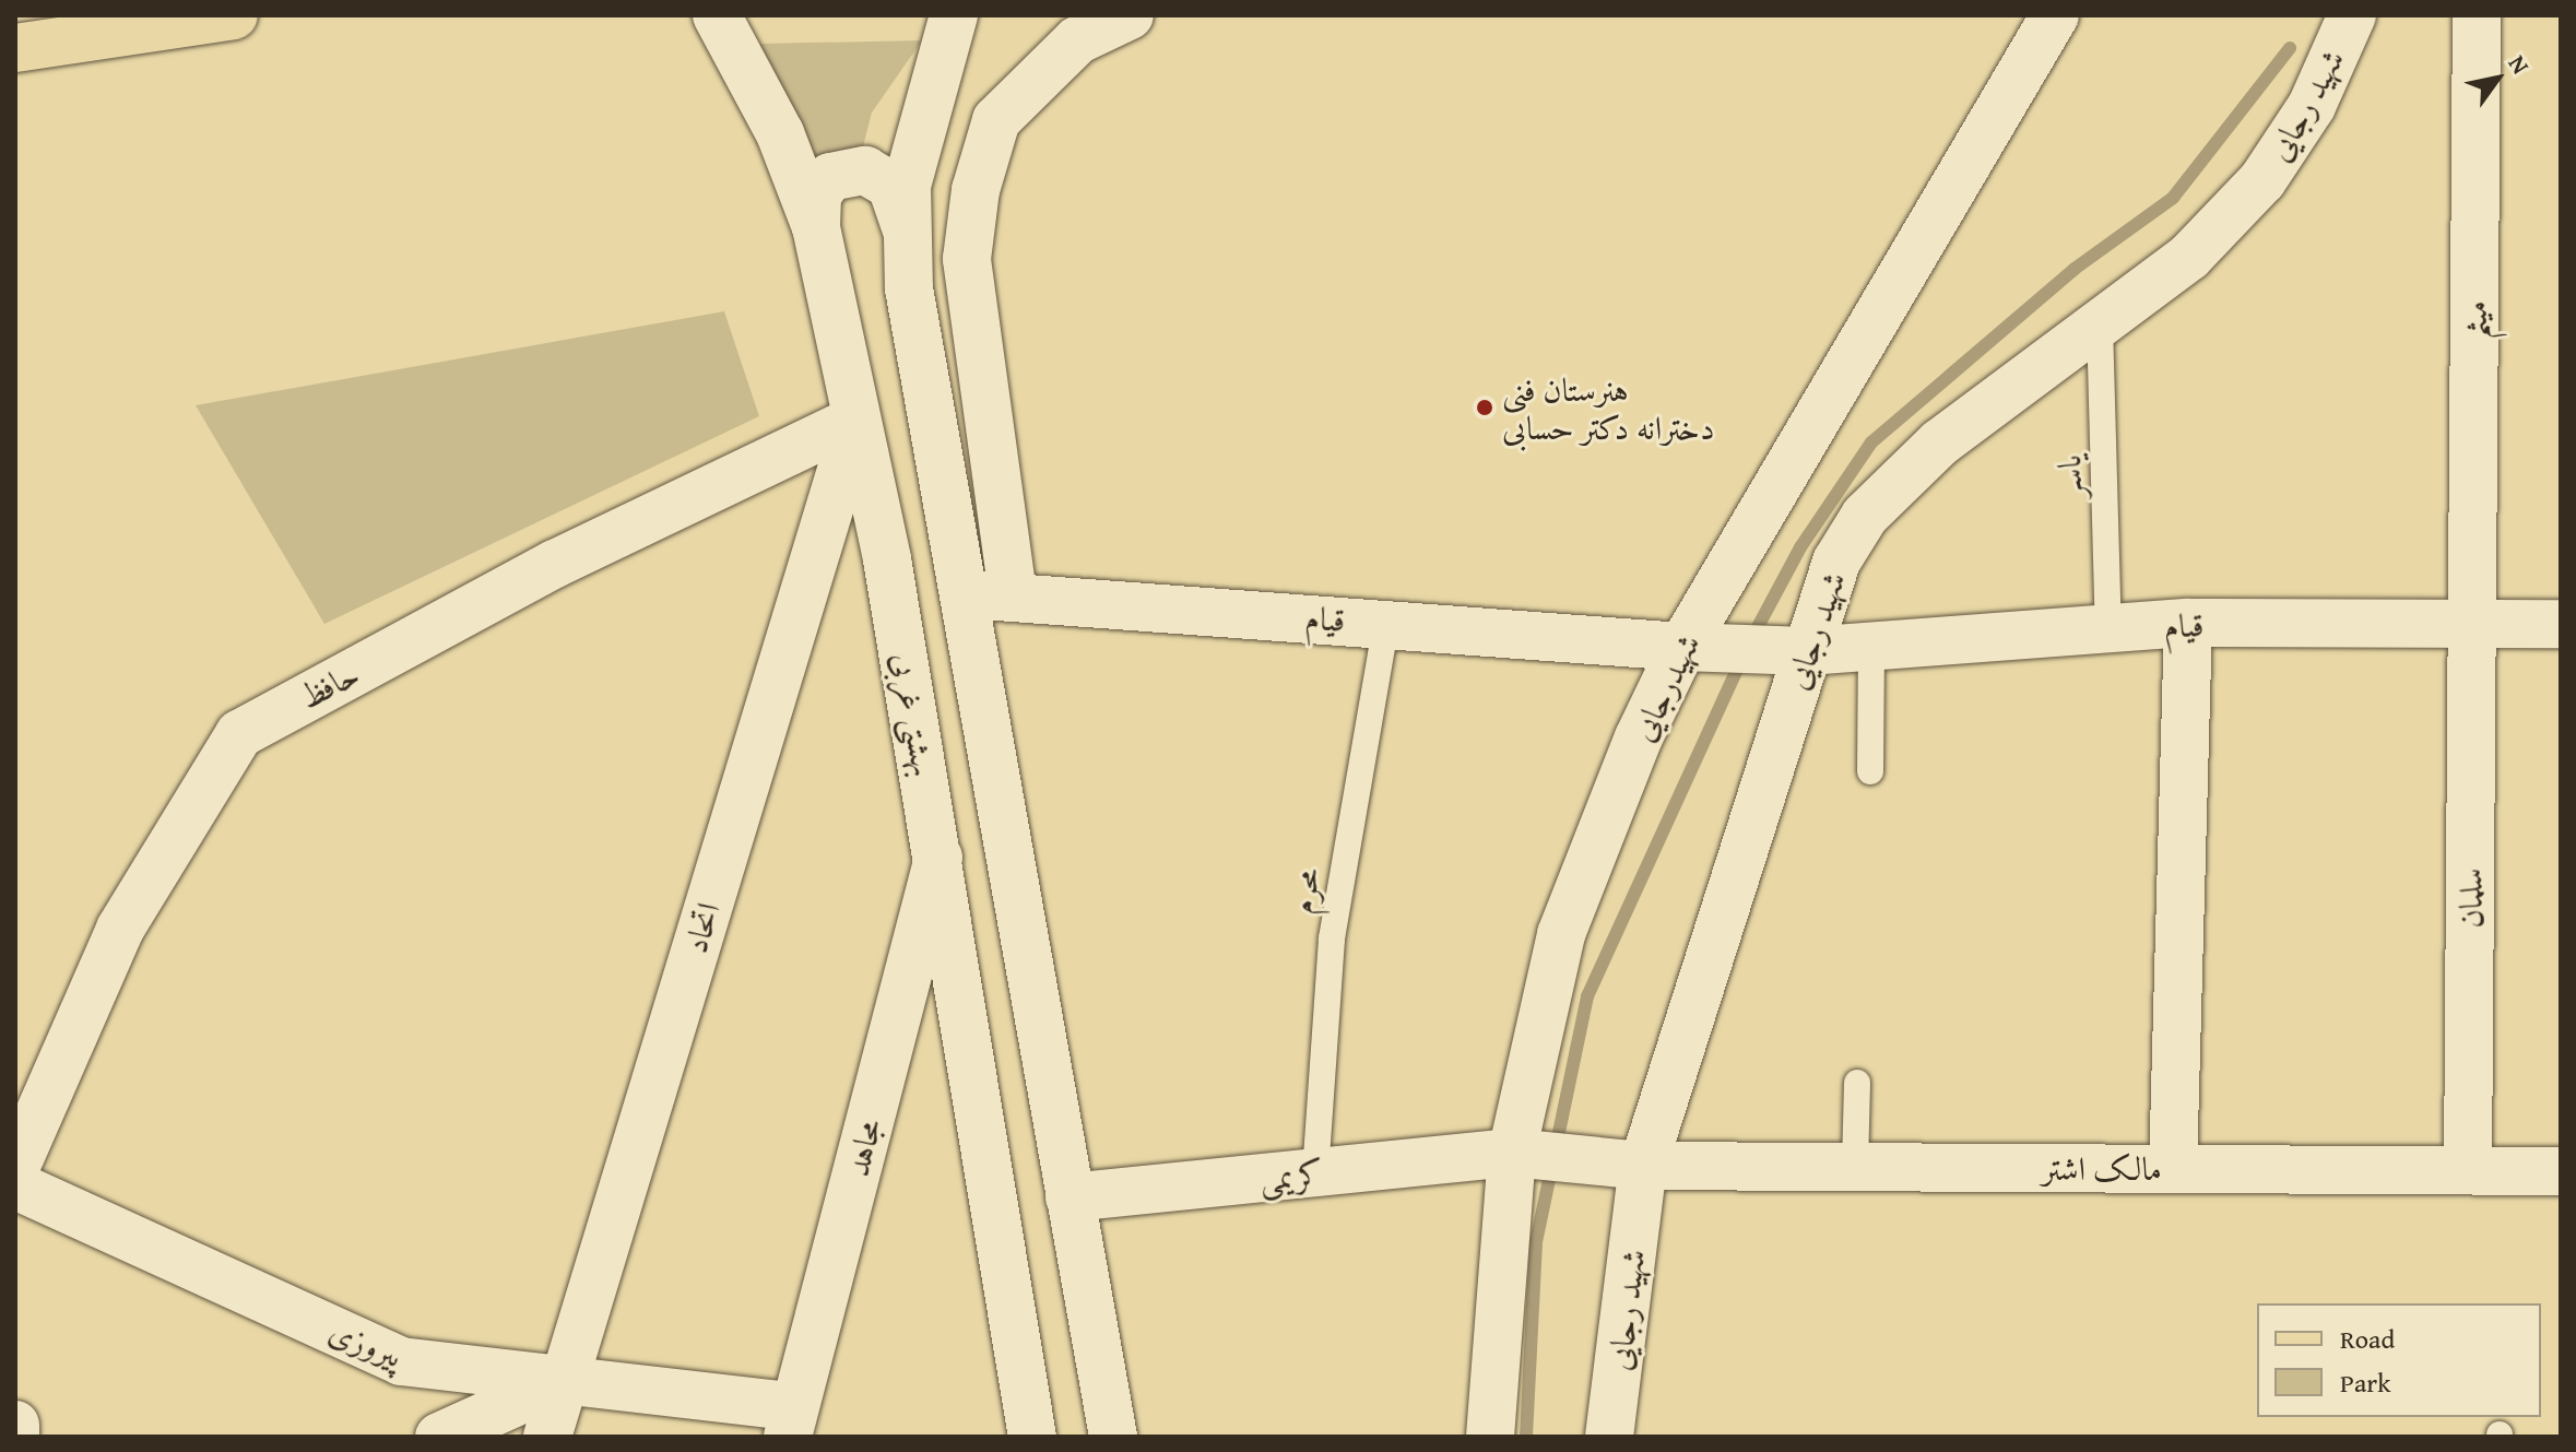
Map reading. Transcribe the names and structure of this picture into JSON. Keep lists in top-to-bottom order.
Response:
{
  "streets": {
    "street": [
      "شهید رجایی",
      "میثم",
      "قیام",
      "حافظ",
      "شهیدرجایی",
      "بهشتی غربی",
      "سلمان",
      "اتحاد",
      "مجاهد",
      "مالک اشتر",
      "کریمی",
      "پیروزی"
    ],
    "lane": ["یاسر", "محرم"]
  },
  "crossings": [
    ["شهید رجایی", "یاسر"],
    ["شهید رجایی", "قیام"],
    ["شهید رجایی", "مالک اشتر"],
    ["شهید رجایی", "کریمی"],
    ["میثم", "قیام"],
    ["میثم", "سلمان"],
    ["یاسر", "قیام"],
    ["قیام", "شهیدرجایی"],
    ["قیام", "محرم"],
    ["قیام", "سلمان"],
    ["حافظ", "بهشتی غربی"],
    ["حافظ", "اتحاد"],
    ["شهیدرجایی", "کریمی"],
    ["بهشتی غربی", "اتحاد"],
    ["بهشتی غربی", "مجاهد"],
    ["محرم", "کریمی"],
    ["سلمان", "مالک اشتر"],
    ["اتحاد", "پیروزی"],
    ["مجاهد", "پیروزی"],
    ["مالک اشتر", "کریمی"]
  ],
  "places": ["هنرستان فنی دخترانه دکتر حسابی"],
  "legend": ["Road", "Park"],
  "north": "top right"
}
